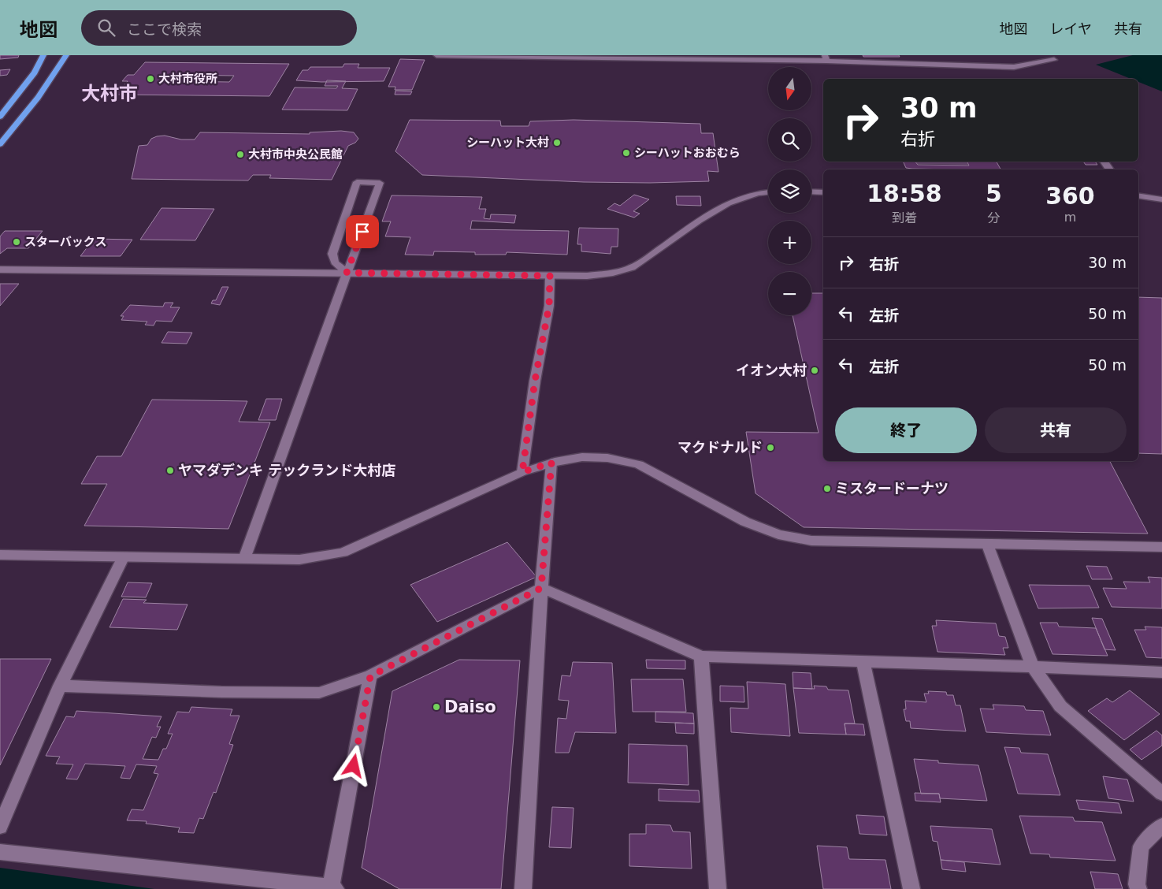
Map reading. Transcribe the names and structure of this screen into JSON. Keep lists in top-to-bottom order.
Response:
{
  "districts": ["大村市"],
  "places": [
    "大村市役所",
    "シーハット大村",
    "シーハットおおむら",
    "大村市中央公民館",
    "スターバックス",
    "イオン大村",
    "マクドナルド",
    "ヤマダデンキ テックランド大村店",
    "ミスタードーナツ",
    "Daiso"
  ],
  "north": "bottom",
  "page": {
    "header": "地図",
    "search": "ここで検索",
    "nav": ["地図", "レイヤ", "共有"],
    "map_buttons": ["+", "−"],
    "turn": ["30 m", "右折"],
    "eta": [
      "18:58",
      "到着",
      "5",
      "分",
      "360",
      "m"
    ],
    "list": [
      {
        "name": "右折",
        "value": "30 m"
      },
      {
        "name": "左折",
        "value": "50 m"
      },
      {
        "name": "左折",
        "value": "50 m"
      }
    ],
    "buttons": ["終了", "共有"]
  }
}
